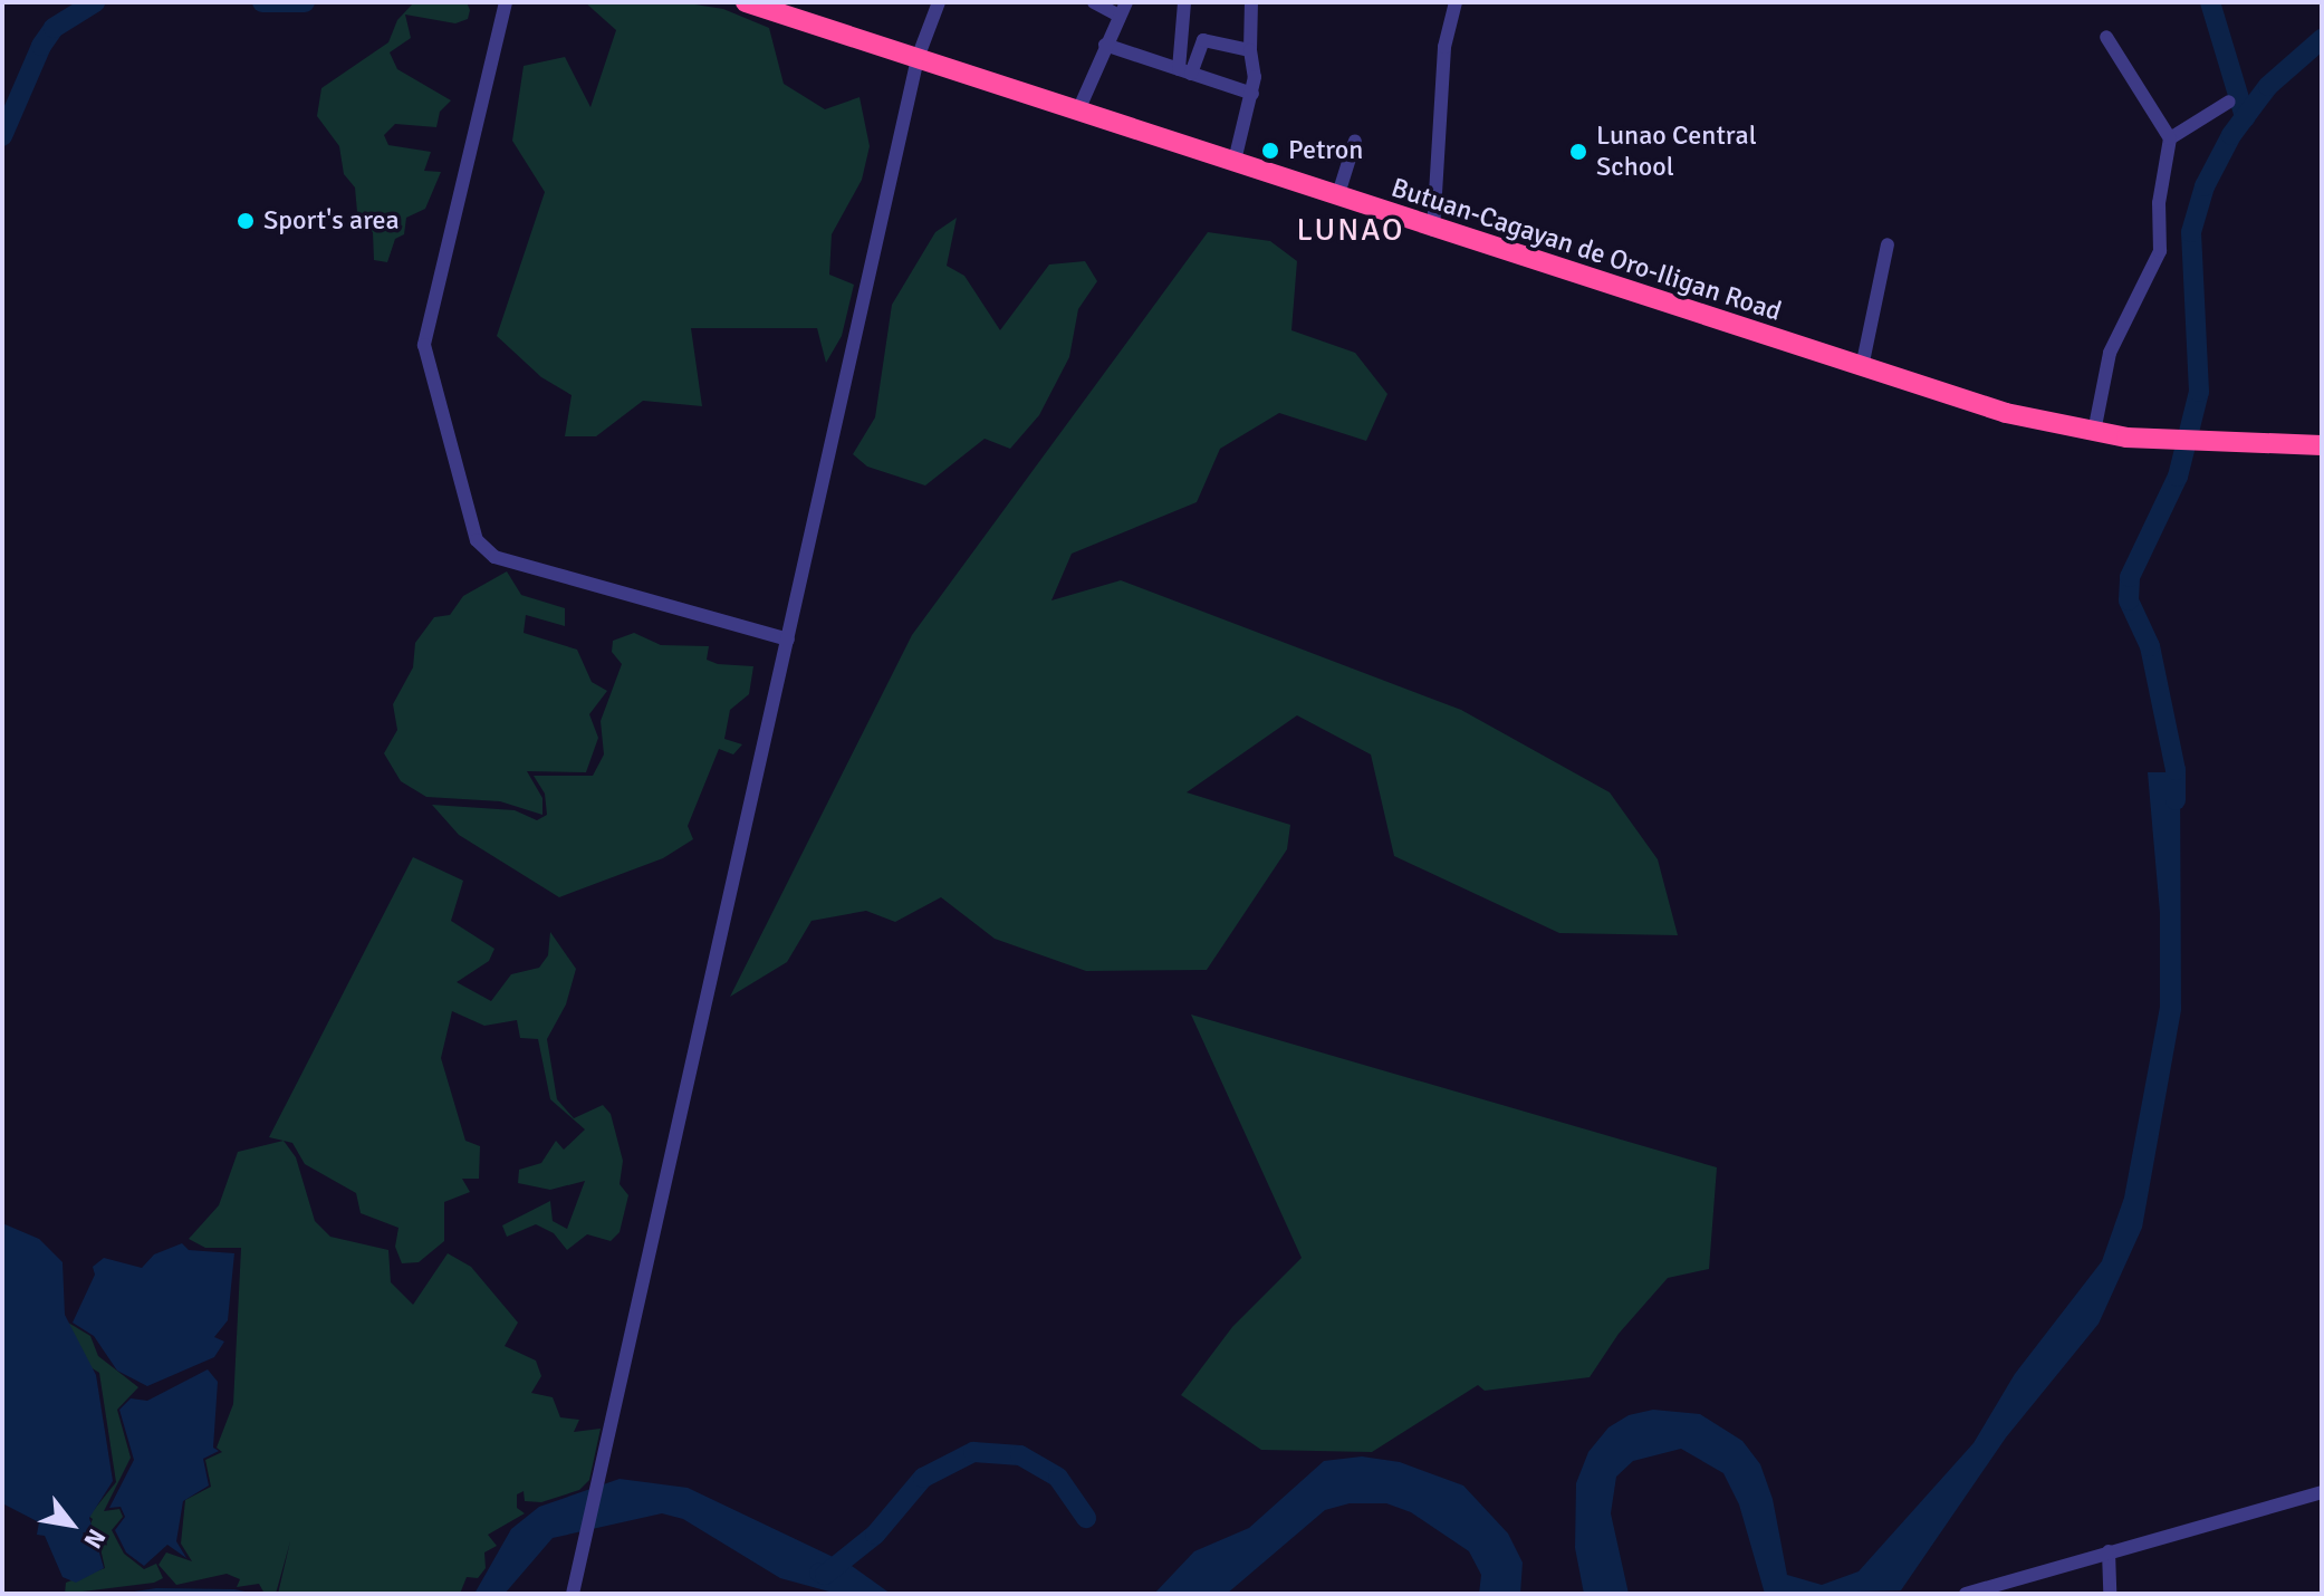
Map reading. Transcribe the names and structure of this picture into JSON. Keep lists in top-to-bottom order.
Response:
{
  "streets": {
    "highway": ["Butuan-Cagayan de Oro-Iligan Road"]
  },
  "districts": ["LUNAO"],
  "places": ["Petron", "Lunao Central School", "Sport's area"],
  "north": "bottom right"
}
